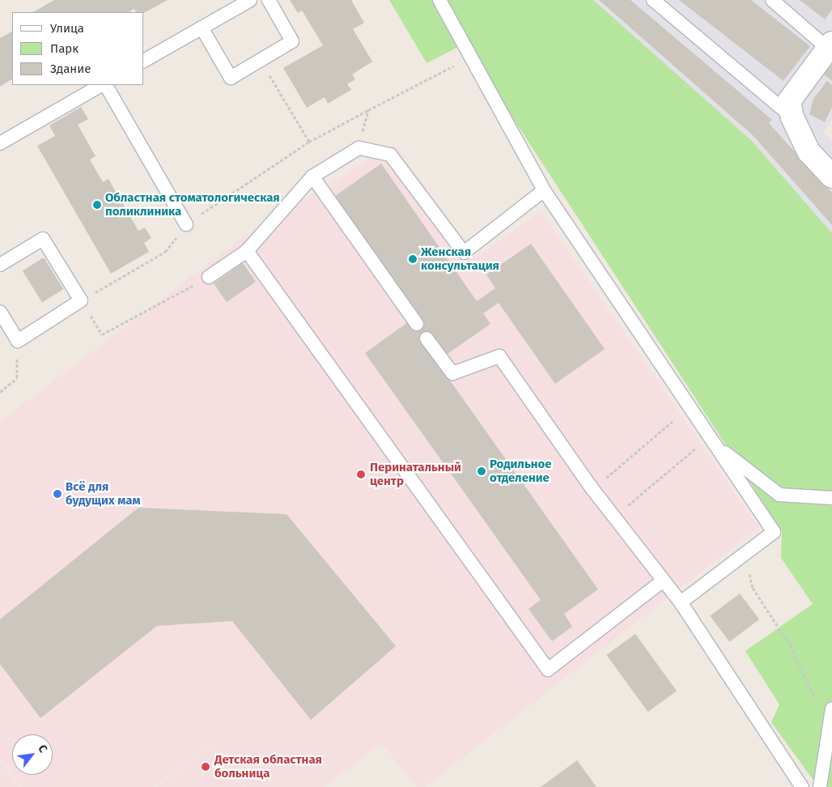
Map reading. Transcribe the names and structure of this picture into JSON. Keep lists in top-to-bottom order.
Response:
{
  "places": [
    "Областная стоматологическая поликлиника",
    "Женская консультация",
    "Родильное отделение",
    "Перинатальный центр",
    "Всё для будущих мам",
    "Детская областная больница"
  ],
  "legend": ["Улица", "Парк", "Здание"],
  "north": "top right"
}
